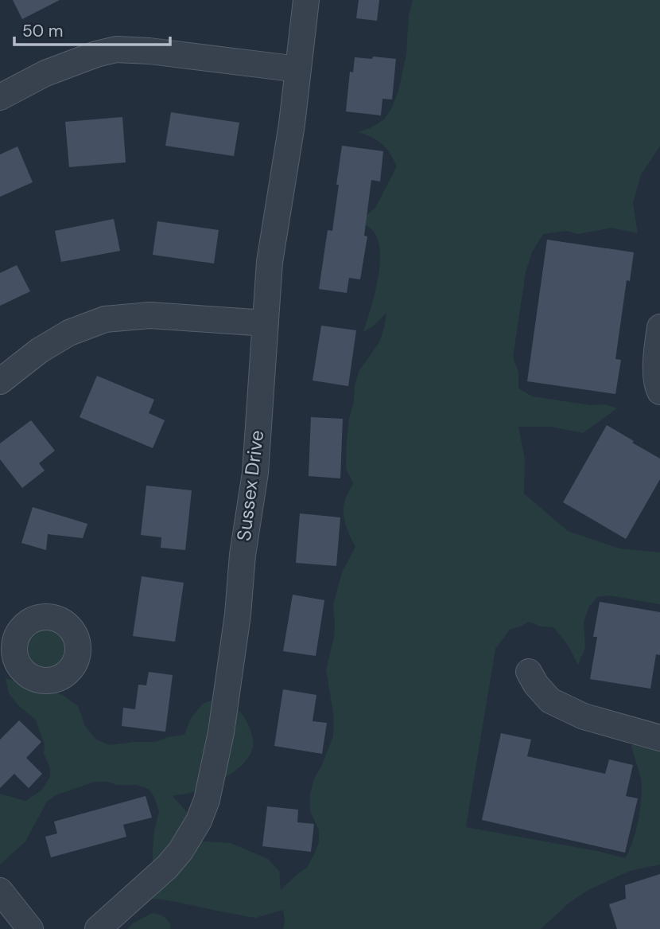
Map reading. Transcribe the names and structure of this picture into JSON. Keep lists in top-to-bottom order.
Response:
{
  "streets": {
    "street": ["Sussex Drive"]
  },
  "scale_bar": "50 m"
}
